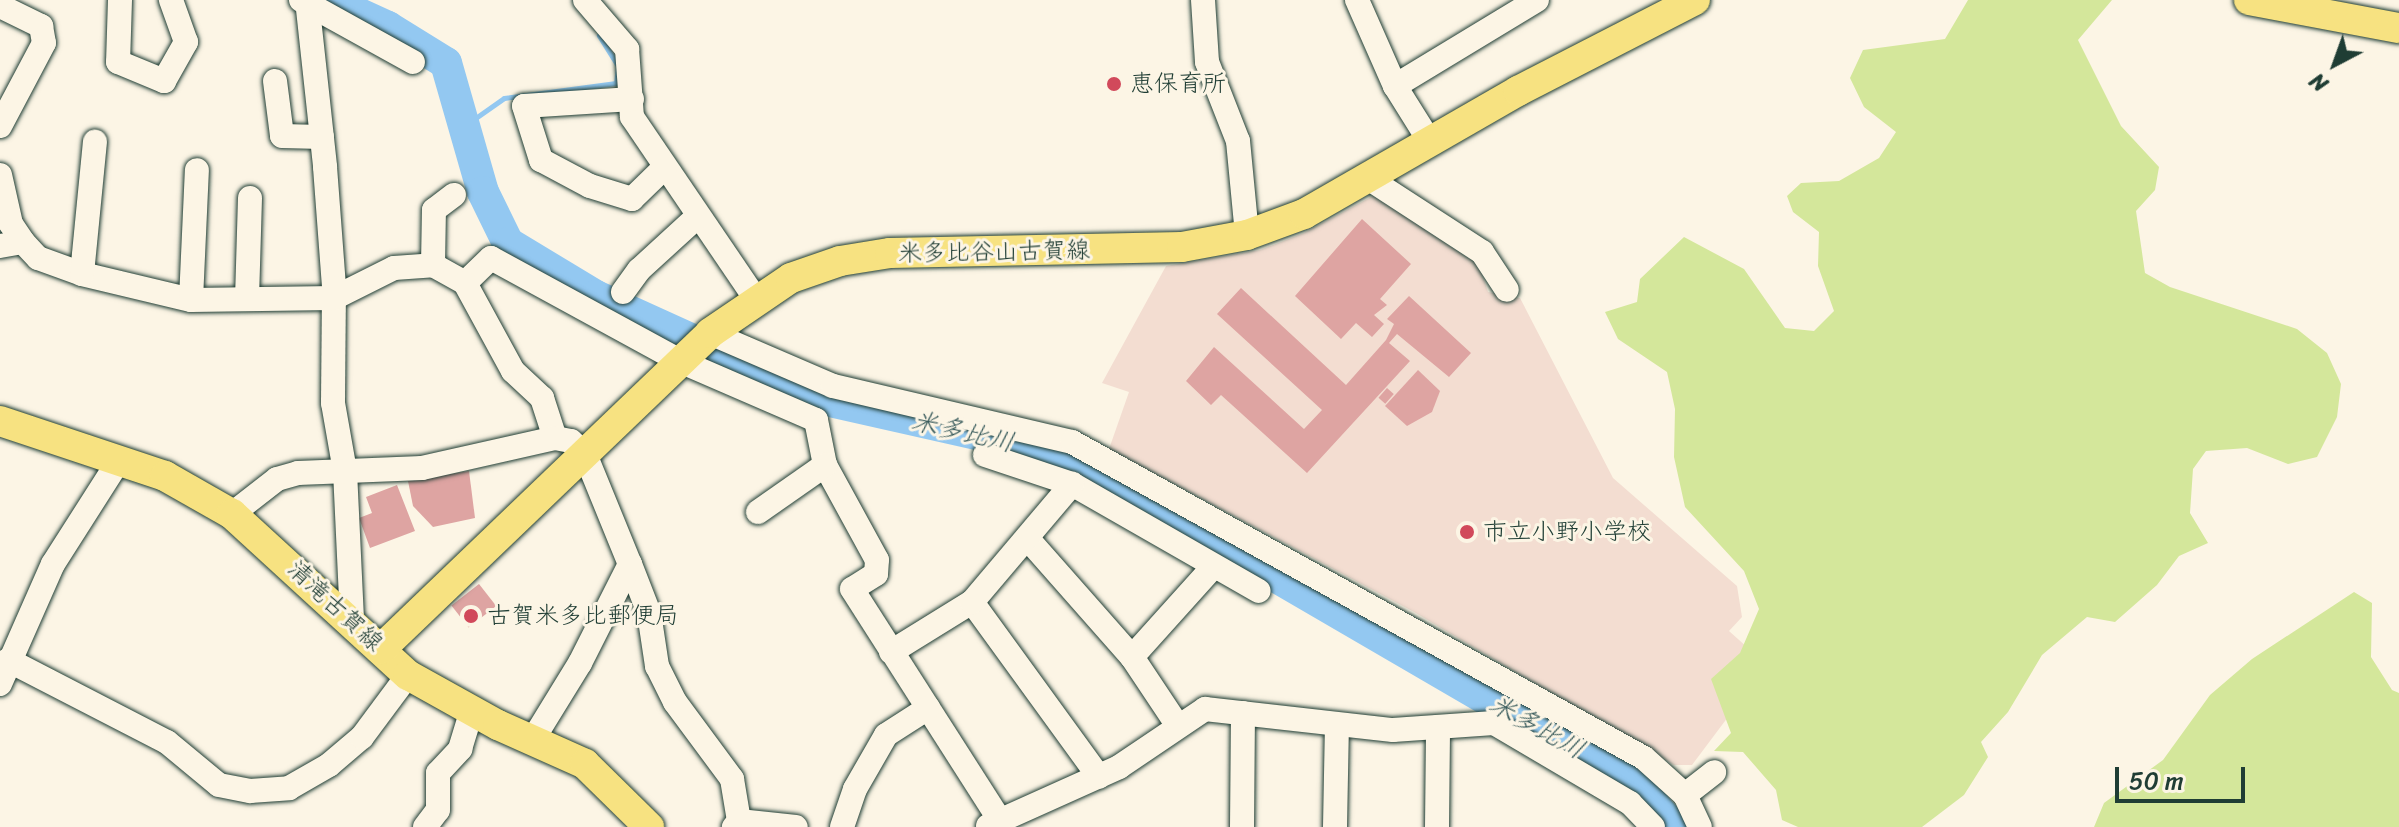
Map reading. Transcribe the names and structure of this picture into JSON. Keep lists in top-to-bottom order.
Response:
{
  "streets": {
    "main road": ["米多比谷山古賀線", "清滝古賀線"]
  },
  "crossings": [
    ["米多比谷山古賀線", "清滝古賀線"]
  ],
  "water": ["米多比川"],
  "places": ["恵保育所", "市立小野小学校", "古賀米多比郵便局"],
  "scale_bar": "50 m",
  "north": "bottom left"
}
